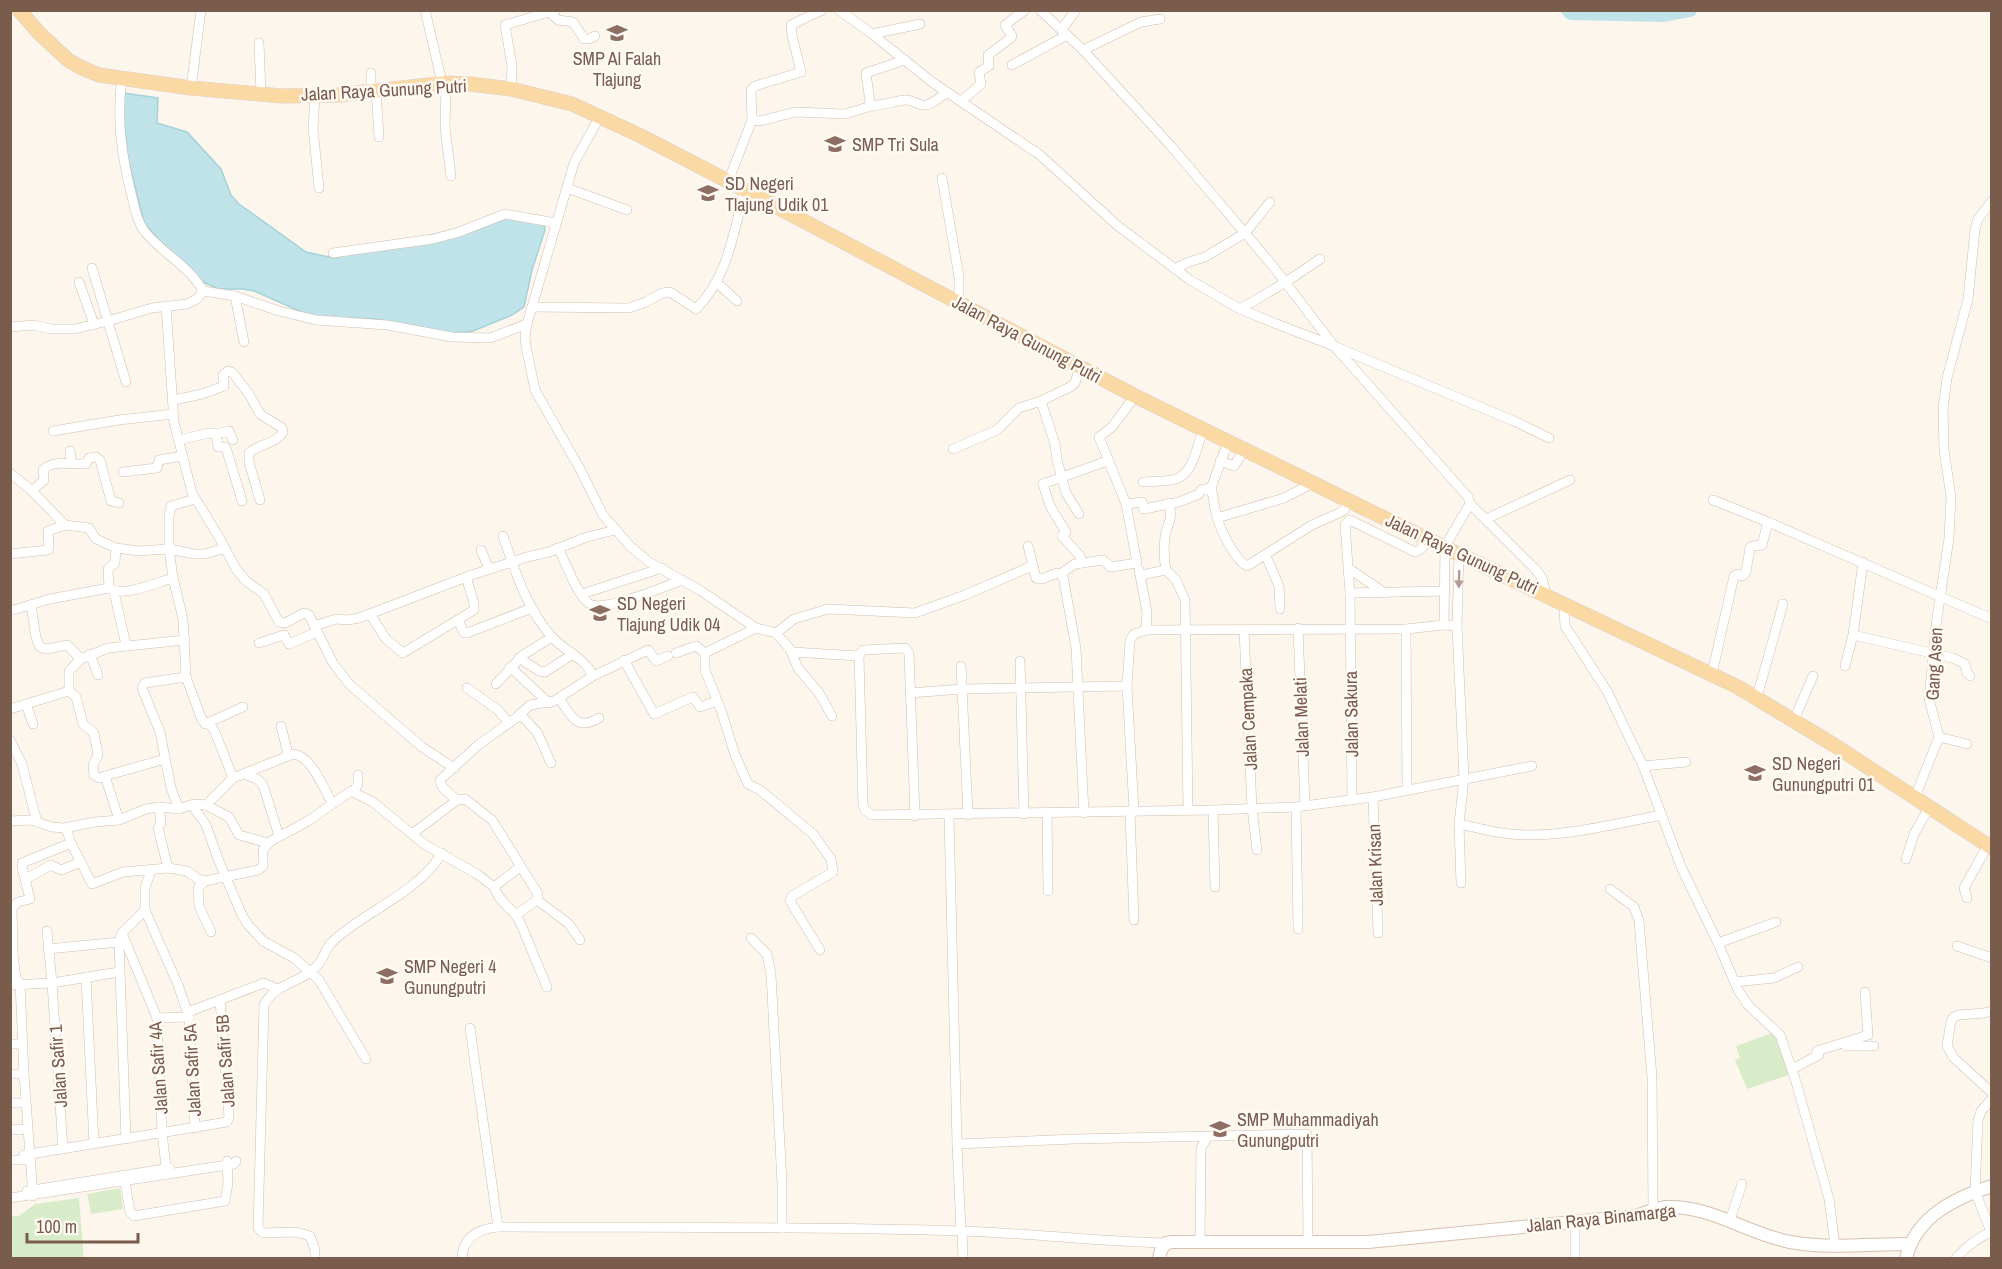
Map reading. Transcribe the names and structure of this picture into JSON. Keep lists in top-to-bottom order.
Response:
{
  "streets": {
    "main road": ["Jalan Raya Gunung Putri"],
    "street": [
      "Gang Asen",
      "Jalan Sakura",
      "Jalan Melati",
      "Jalan Cempaka",
      "Jalan Krisan",
      "Jalan Safir 5B",
      "Jalan Safir 1",
      "Jalan Safir 4A",
      "Jalan Safir 5A",
      "Jalan Raya Binamarga"
    ]
  },
  "crossings": [
    ["Jalan Raya Gunung Putri", "Jalan Sakura"],
    ["Jalan Safir 5B", "Jalan Safir 5A"]
  ],
  "places": {
    "school or university": [
      "SMP Al Falah Tlajung",
      "SMP Tri Sula",
      "SD Negeri Tlajung Udik 01",
      "SD Negeri Tlajung Udik 04",
      "SD Negeri Gunungputri 01",
      "SMP Negeri 4 Gunungputri",
      "SMP Muhammadiyah Gunungputri"
    ]
  },
  "scale_bar": "100 m"
}
